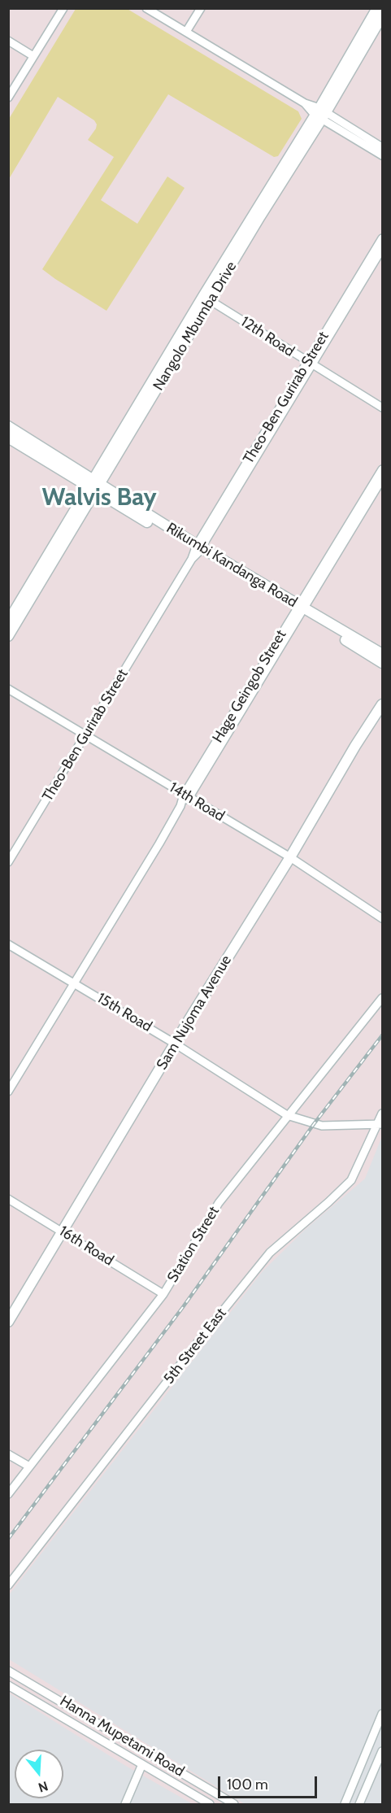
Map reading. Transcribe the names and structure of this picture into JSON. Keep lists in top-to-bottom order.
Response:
{
  "streets": {
    "main road": ["Nangolo Mbumba Drive", "Rikumbi Kandanga Road", "Sam Nujoma Avenue"],
    "street": [
      "12th Road",
      "Theo-Ben Gurirab Street",
      "Hage Geingob Street",
      "14th Road",
      "15th Road",
      "Station Street",
      "16th Road",
      "5th Street East",
      "Hanna Mupetami Road"
    ]
  },
  "crossings": [
    ["Nangolo Mbumba Drive", "12th Road"],
    ["Nangolo Mbumba Drive", "Rikumbi Kandanga Road"],
    ["12th Road", "Theo-Ben Gurirab Street"],
    ["Theo-Ben Gurirab Street", "Rikumbi Kandanga Road"],
    ["Theo-Ben Gurirab Street", "14th Road"],
    ["Rikumbi Kandanga Road", "Hage Geingob Street"],
    ["Hage Geingob Street", "14th Road"],
    ["Hage Geingob Street", "15th Road"],
    ["14th Road", "Sam Nujoma Avenue"],
    ["15th Road", "Sam Nujoma Avenue"],
    ["15th Road", "Station Street"],
    ["15th Road", "5th Street East"],
    ["Sam Nujoma Avenue", "16th Road"],
    ["Station Street", "16th Road"]
  ],
  "districts": ["Walvis Bay"],
  "scale_bar": "100 m",
  "north": "bottom"
}
